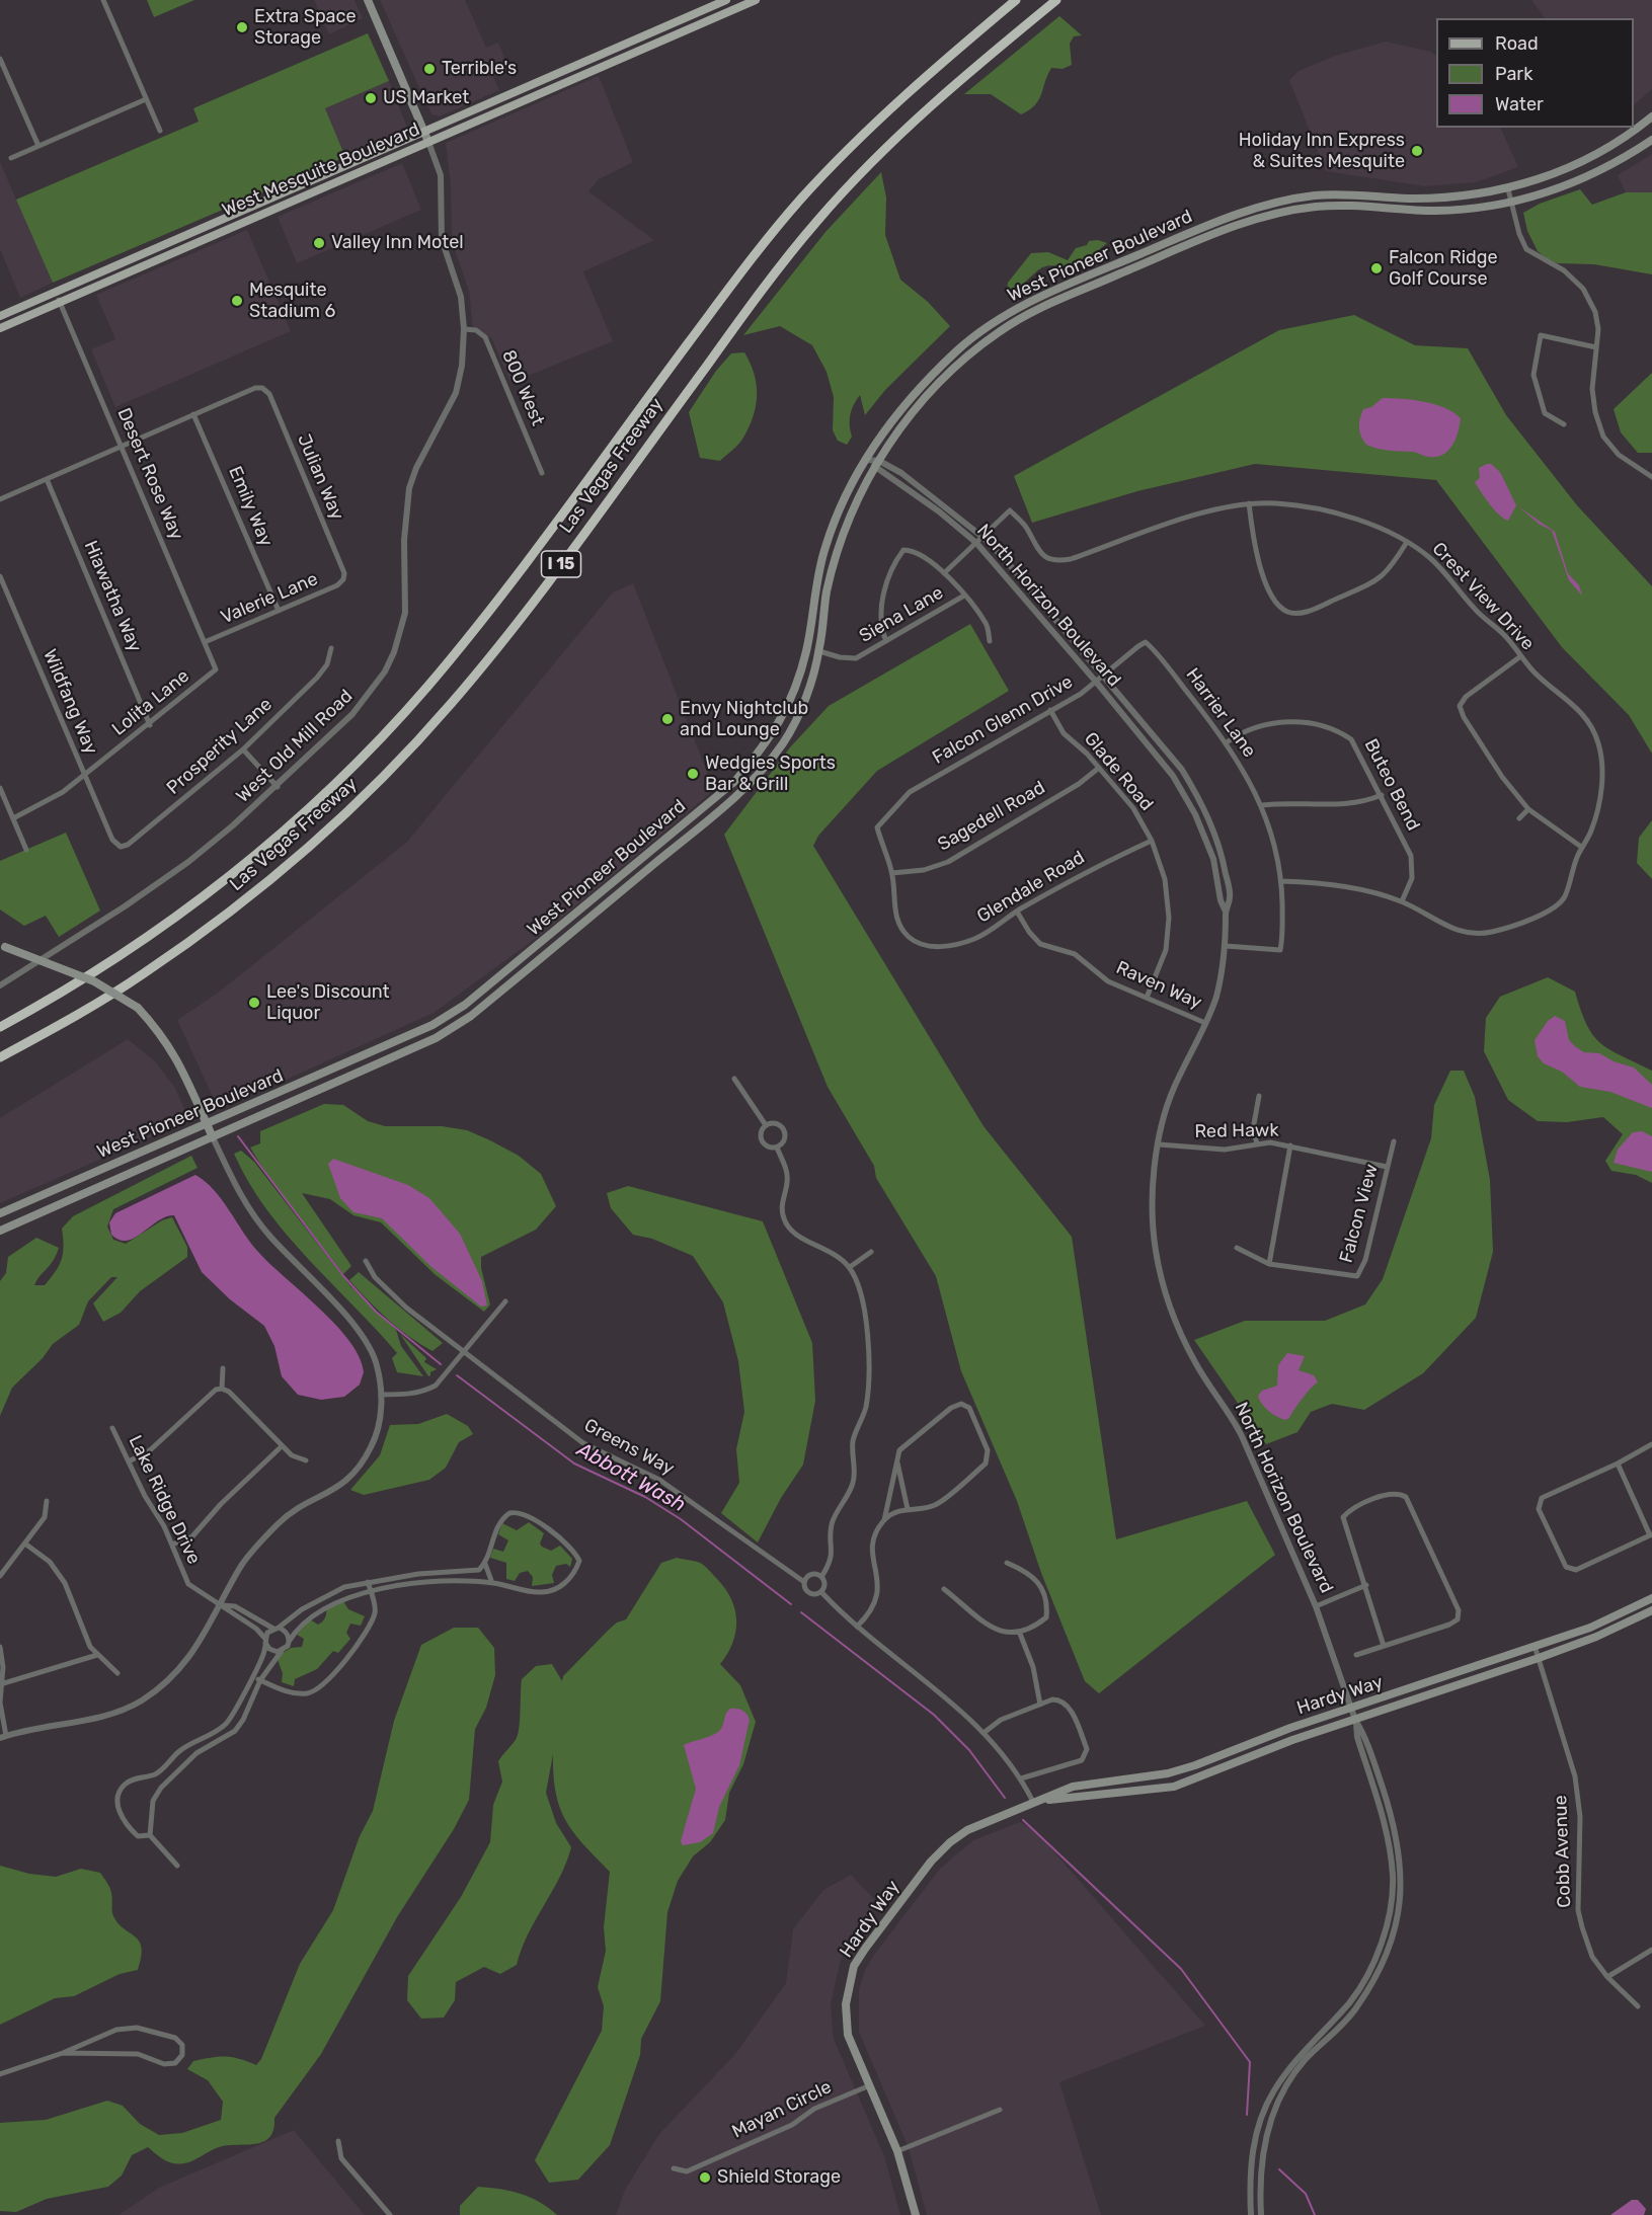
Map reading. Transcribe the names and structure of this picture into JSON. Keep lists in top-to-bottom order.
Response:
{
  "streets": {
    "highway": ["Las Vegas Freeway", "I 15"],
    "main road": ["West Mesquite Boulevard", "West Pioneer Boulevard", "Hardy Way"],
    "street": [
      "800 West",
      "Desert Rose Way",
      "Julian Way",
      "Emily Way",
      "Hiawatha Way",
      "Crest View Drive",
      "Valerie Lane",
      "North Horizon Boulevard",
      "Siena Lane",
      "Wildfang Way",
      "Lolita Lane",
      "Harrier Lane",
      "Falcon Glenn Drive",
      "Prosperity Lane",
      "West Old Mill Road",
      "Glade Road",
      "Buteo Bend",
      "Sagedell Road",
      "Glendale Road",
      "Raven Way",
      "Red Hawk",
      "Falcon View",
      "Greens Way",
      "Lake Ridge Drive",
      "Cobb Avenue",
      "Mayan Circle"
    ]
  },
  "crossings": [
    ["West Mesquite Boulevard", "Desert Rose Way"],
    ["West Mesquite Boulevard", "West Old Mill Road"],
    ["West Pioneer Boulevard", "North Horizon Boulevard"],
    ["West Pioneer Boulevard", "Siena Lane"],
    ["800 West", "West Old Mill Road"],
    ["Desert Rose Way", "Valerie Lane"],
    ["Desert Rose Way", "Lolita Lane"],
    ["Julian Way", "Emily Way"],
    ["Julian Way", "Valerie Lane"],
    ["Emily Way", "Valerie Lane"],
    ["Hiawatha Way", "Lolita Lane"],
    ["Crest View Drive", "North Horizon Boulevard"],
    ["Crest View Drive", "Harrier Lane"],
    ["Crest View Drive", "Buteo Bend"],
    ["North Horizon Boulevard", "Harrier Lane"],
    ["North Horizon Boulevard", "Falcon Glenn Drive"],
    ["North Horizon Boulevard", "Raven Way"],
    ["North Horizon Boulevard", "Red Hawk"],
    ["North Horizon Boulevard", "Hardy Way"],
    ["Wildfang Way", "Lolita Lane"],
    ["Wildfang Way", "Prosperity Lane"],
    ["Harrier Lane", "Falcon Glenn Drive"],
    ["Harrier Lane", "Buteo Bend"],
    ["Falcon Glenn Drive", "Glade Road"],
    ["Falcon Glenn Drive", "Sagedell Road"],
    ["Falcon Glenn Drive", "Glendale Road"],
    ["Glade Road", "Sagedell Road"],
    ["Glade Road", "Glendale Road"],
    ["Glade Road", "Raven Way"],
    ["Sagedell Road", "Glendale Road"],
    ["Glendale Road", "Raven Way"],
    ["Red Hawk", "Falcon View"],
    ["Hardy Way", "Cobb Avenue"],
    ["Hardy Way", "Mayan Circle"]
  ],
  "water": ["Abbott Wash"],
  "places": [
    "Extra Space Storage",
    "Terrible's",
    "US Market",
    "Holiday Inn Express & Suites Mesquite",
    "Valley Inn Motel",
    "Falcon Ridge Golf Course",
    "Mesquite Stadium 6",
    "Envy Nightclub and Lounge",
    "Wedgies Sports Bar & Grill",
    "Lee's Discount Liquor",
    "Shield Storage"
  ],
  "legend": ["Road", "Park", "Water"]
}
